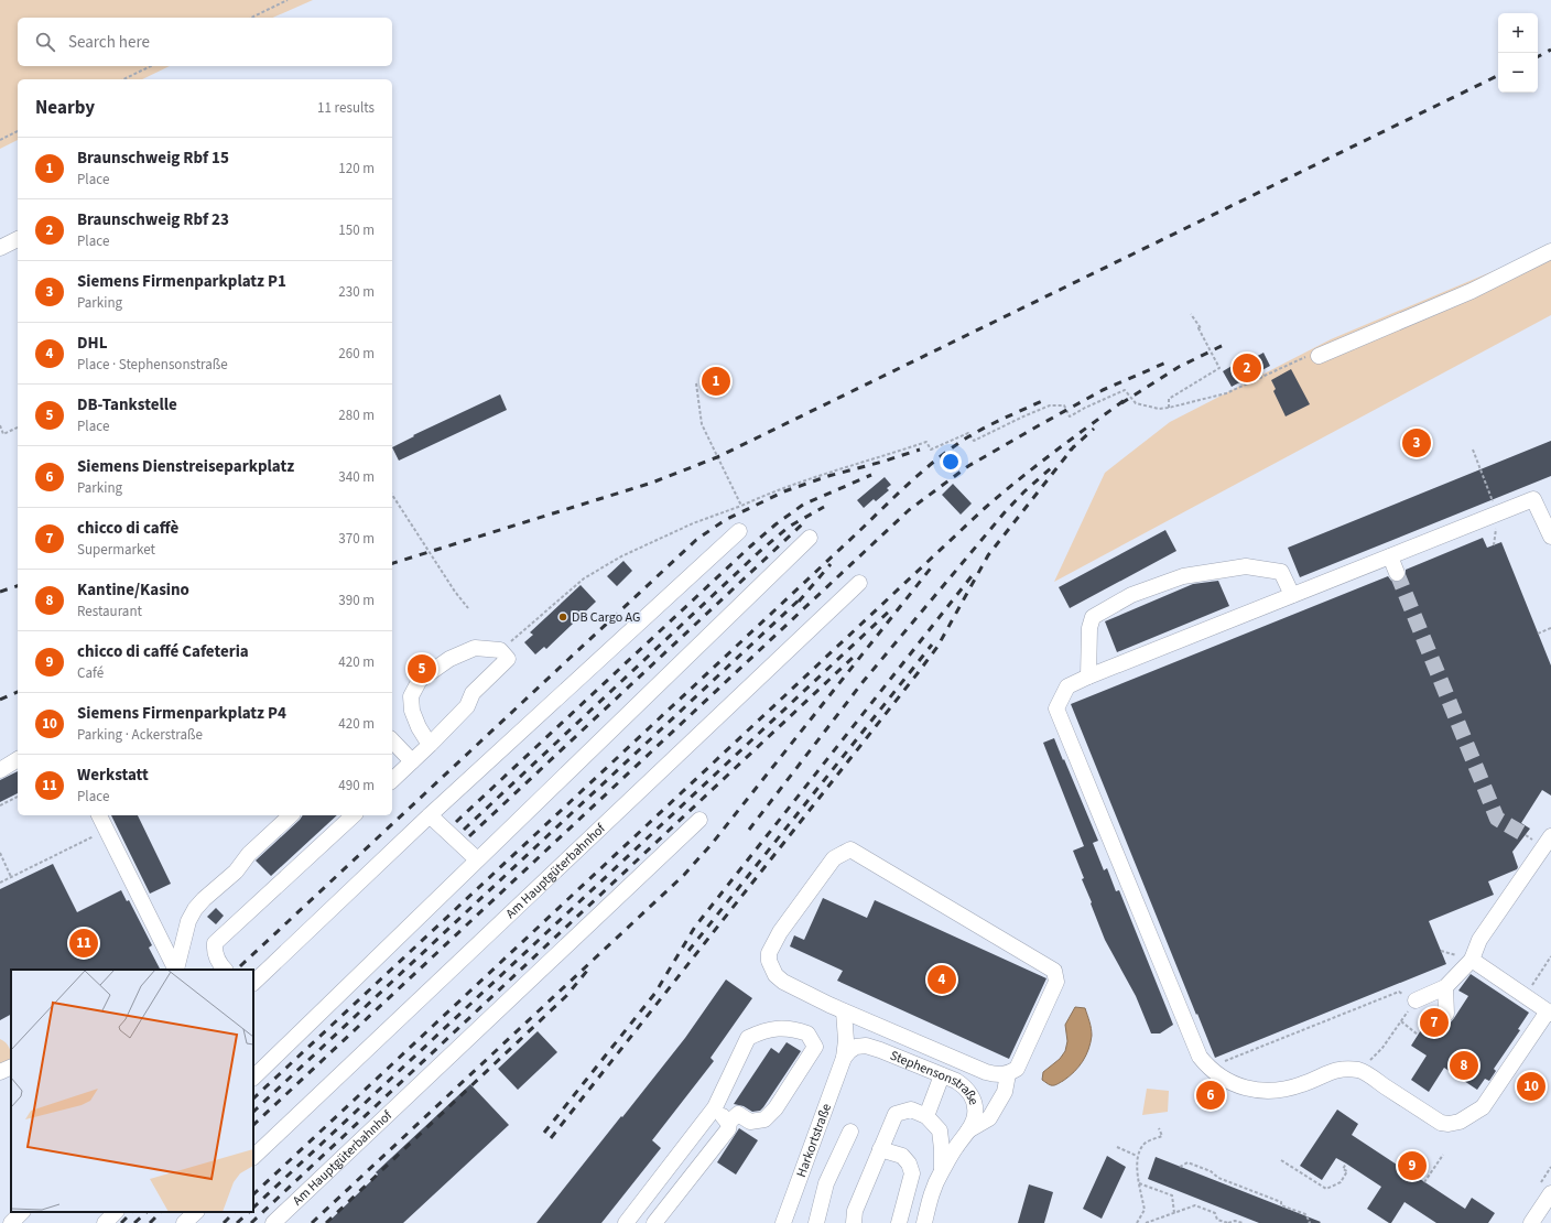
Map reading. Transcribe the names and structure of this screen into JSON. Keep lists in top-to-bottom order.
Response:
{
  "streets": {
    "street": ["Am Hauptgüterbahnhof", "Stephensonstraße", "Harkortstraße"]
  },
  "crossings": [
    ["Stephensonstraße", "Harkortstraße"]
  ],
  "places": ["DB Cargo AG"],
  "page": {
    "map_buttons": ["+", "−"],
    "search": "Search here",
    "heading": ["Nearby", "11 results"],
    "list": [
      {
        "mark": "1",
        "name": "Braunschweig Rbf 15",
        "note": "Place",
        "value": "120 m"
      },
      {
        "mark": "2",
        "name": "Braunschweig Rbf 23",
        "note": "Place",
        "value": "150 m"
      },
      {
        "mark": "3",
        "name": "Siemens Firmenparkplatz P1",
        "note": "Parking",
        "value": "230 m"
      },
      {
        "mark": "4",
        "name": "DHL",
        "note": "Place · Stephensonstraße",
        "value": "260 m"
      },
      {
        "mark": "5",
        "name": "DB-Tankstelle",
        "note": "Place",
        "value": "280 m"
      },
      {
        "mark": "6",
        "name": "Siemens Dienstreiseparkplatz",
        "note": "Parking",
        "value": "340 m"
      },
      {
        "mark": "7",
        "name": "chicco di caffè",
        "note": "Supermarket",
        "value": "370 m"
      },
      {
        "mark": "8",
        "name": "Kantine/Kasino",
        "note": "Restaurant",
        "value": "390 m"
      },
      {
        "mark": "9",
        "name": "chicco di caffé Cafeteria",
        "note": "Café",
        "value": "420 m"
      },
      {
        "mark": "10",
        "name": "Siemens Firmenparkplatz P4",
        "note": "Parking · Ackerstraße",
        "value": "420 m"
      },
      {
        "mark": "11",
        "name": "Werkstatt",
        "note": "Place",
        "value": "490 m"
      }
    ],
    "pins": [
      "2",
      "1",
      "3",
      "5",
      "11",
      "4",
      "7",
      "8",
      "10",
      "6",
      "9"
    ]
  }
}
